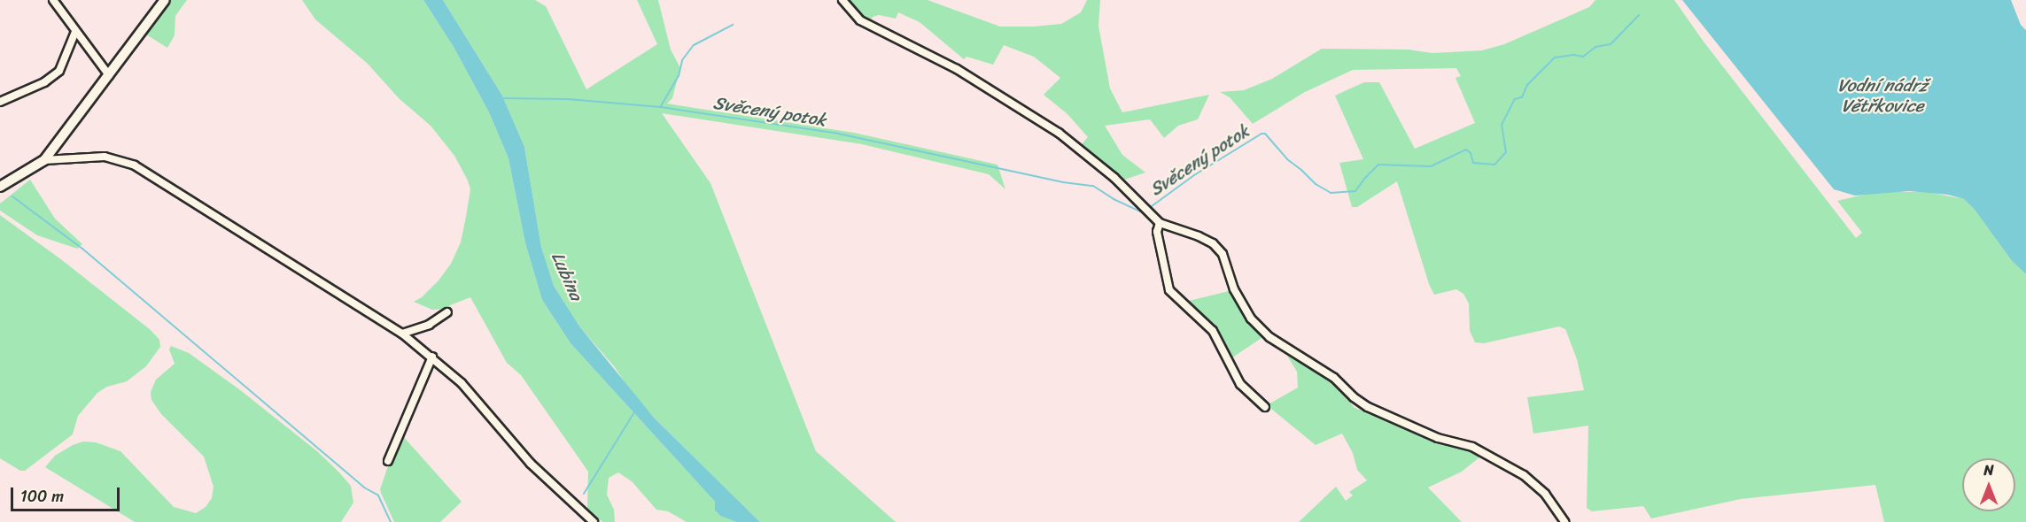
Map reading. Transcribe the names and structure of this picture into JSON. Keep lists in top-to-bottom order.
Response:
{
  "water": ["Vodní nádrž Větřkovice", "Svěcený potok", "Lubina"],
  "scale_bar": "100 m",
  "north": "top"
}
